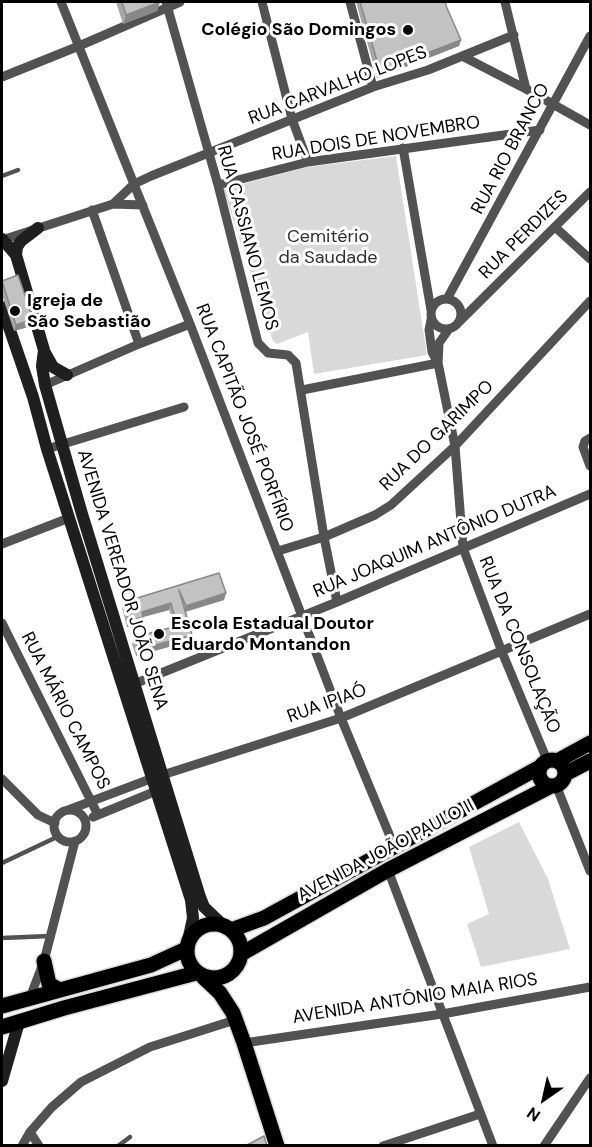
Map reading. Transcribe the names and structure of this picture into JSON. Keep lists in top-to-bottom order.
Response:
{
  "streets": {
    "main road": ["AVENIDA VEREADOR JOÃO SENA", "AVENIDA JOÃO PAULO II"],
    "street": [
      "RUA CARVALHO LOPES",
      "RUA DOIS DE NOVEMBRO",
      "RUA RIO BRANCO",
      "RUA PERDIZES",
      "RUA CASSIANO LEMOS",
      "RUA CAPITÃO JOSÉ PORFÍRIO",
      "RUA DO GARIMPO",
      "RUA JOAQUIM ANTÔNIO DUTRA",
      "RUA DA CONSOLAÇÃO",
      "RUA IPIAÓ",
      "RUA MÁRIO CAMPOS",
      "AVENIDA ANTÔNIO MAIA RIOS"
    ]
  },
  "crossings": [
    ["RUA CARVALHO LOPES", "RUA CASSIANO LEMOS"],
    ["RUA CARVALHO LOPES", "RUA CAPITÃO JOSÉ PORFÍRIO"],
    ["RUA CARVALHO LOPES", "AVENIDA VEREADOR JOÃO SENA"],
    ["RUA DOIS DE NOVEMBRO", "RUA RIO BRANCO"],
    ["RUA DOIS DE NOVEMBRO", "RUA CASSIANO LEMOS"],
    ["RUA RIO BRANCO", "RUA PERDIZES"],
    ["RUA RIO BRANCO", "RUA DA CONSOLAÇÃO"],
    ["RUA PERDIZES", "RUA DA CONSOLAÇÃO"],
    ["RUA CASSIANO LEMOS", "RUA DO GARIMPO"],
    ["RUA CASSIANO LEMOS", "RUA JOAQUIM ANTÔNIO DUTRA"],
    ["RUA CAPITÃO JOSÉ PORFÍRIO", "RUA DO GARIMPO"],
    ["RUA CAPITÃO JOSÉ PORFÍRIO", "RUA JOAQUIM ANTÔNIO DUTRA"],
    ["RUA CAPITÃO JOSÉ PORFÍRIO", "RUA IPIAÓ"],
    ["RUA CAPITÃO JOSÉ PORFÍRIO", "AVENIDA JOÃO PAULO II"],
    ["RUA DO GARIMPO", "RUA DA CONSOLAÇÃO"],
    ["RUA JOAQUIM ANTÔNIO DUTRA", "AVENIDA VEREADOR JOÃO SENA"],
    ["RUA JOAQUIM ANTÔNIO DUTRA", "RUA DA CONSOLAÇÃO"],
    ["AVENIDA VEREADOR JOÃO SENA", "RUA IPIAÓ"],
    ["AVENIDA VEREADOR JOÃO SENA", "AVENIDA JOÃO PAULO II"],
    ["RUA DA CONSOLAÇÃO", "RUA IPIAÓ"],
    ["RUA DA CONSOLAÇÃO", "AVENIDA JOÃO PAULO II"],
    ["RUA IPIAÓ", "RUA MÁRIO CAMPOS"]
  ],
  "parks": ["Cemitério da Saudade"],
  "places": ["Colégio São Domingos", "Igreja de São Sebastião", "Escola Estadual Doutor Eduardo Montandon"],
  "north": "bottom left"
}
